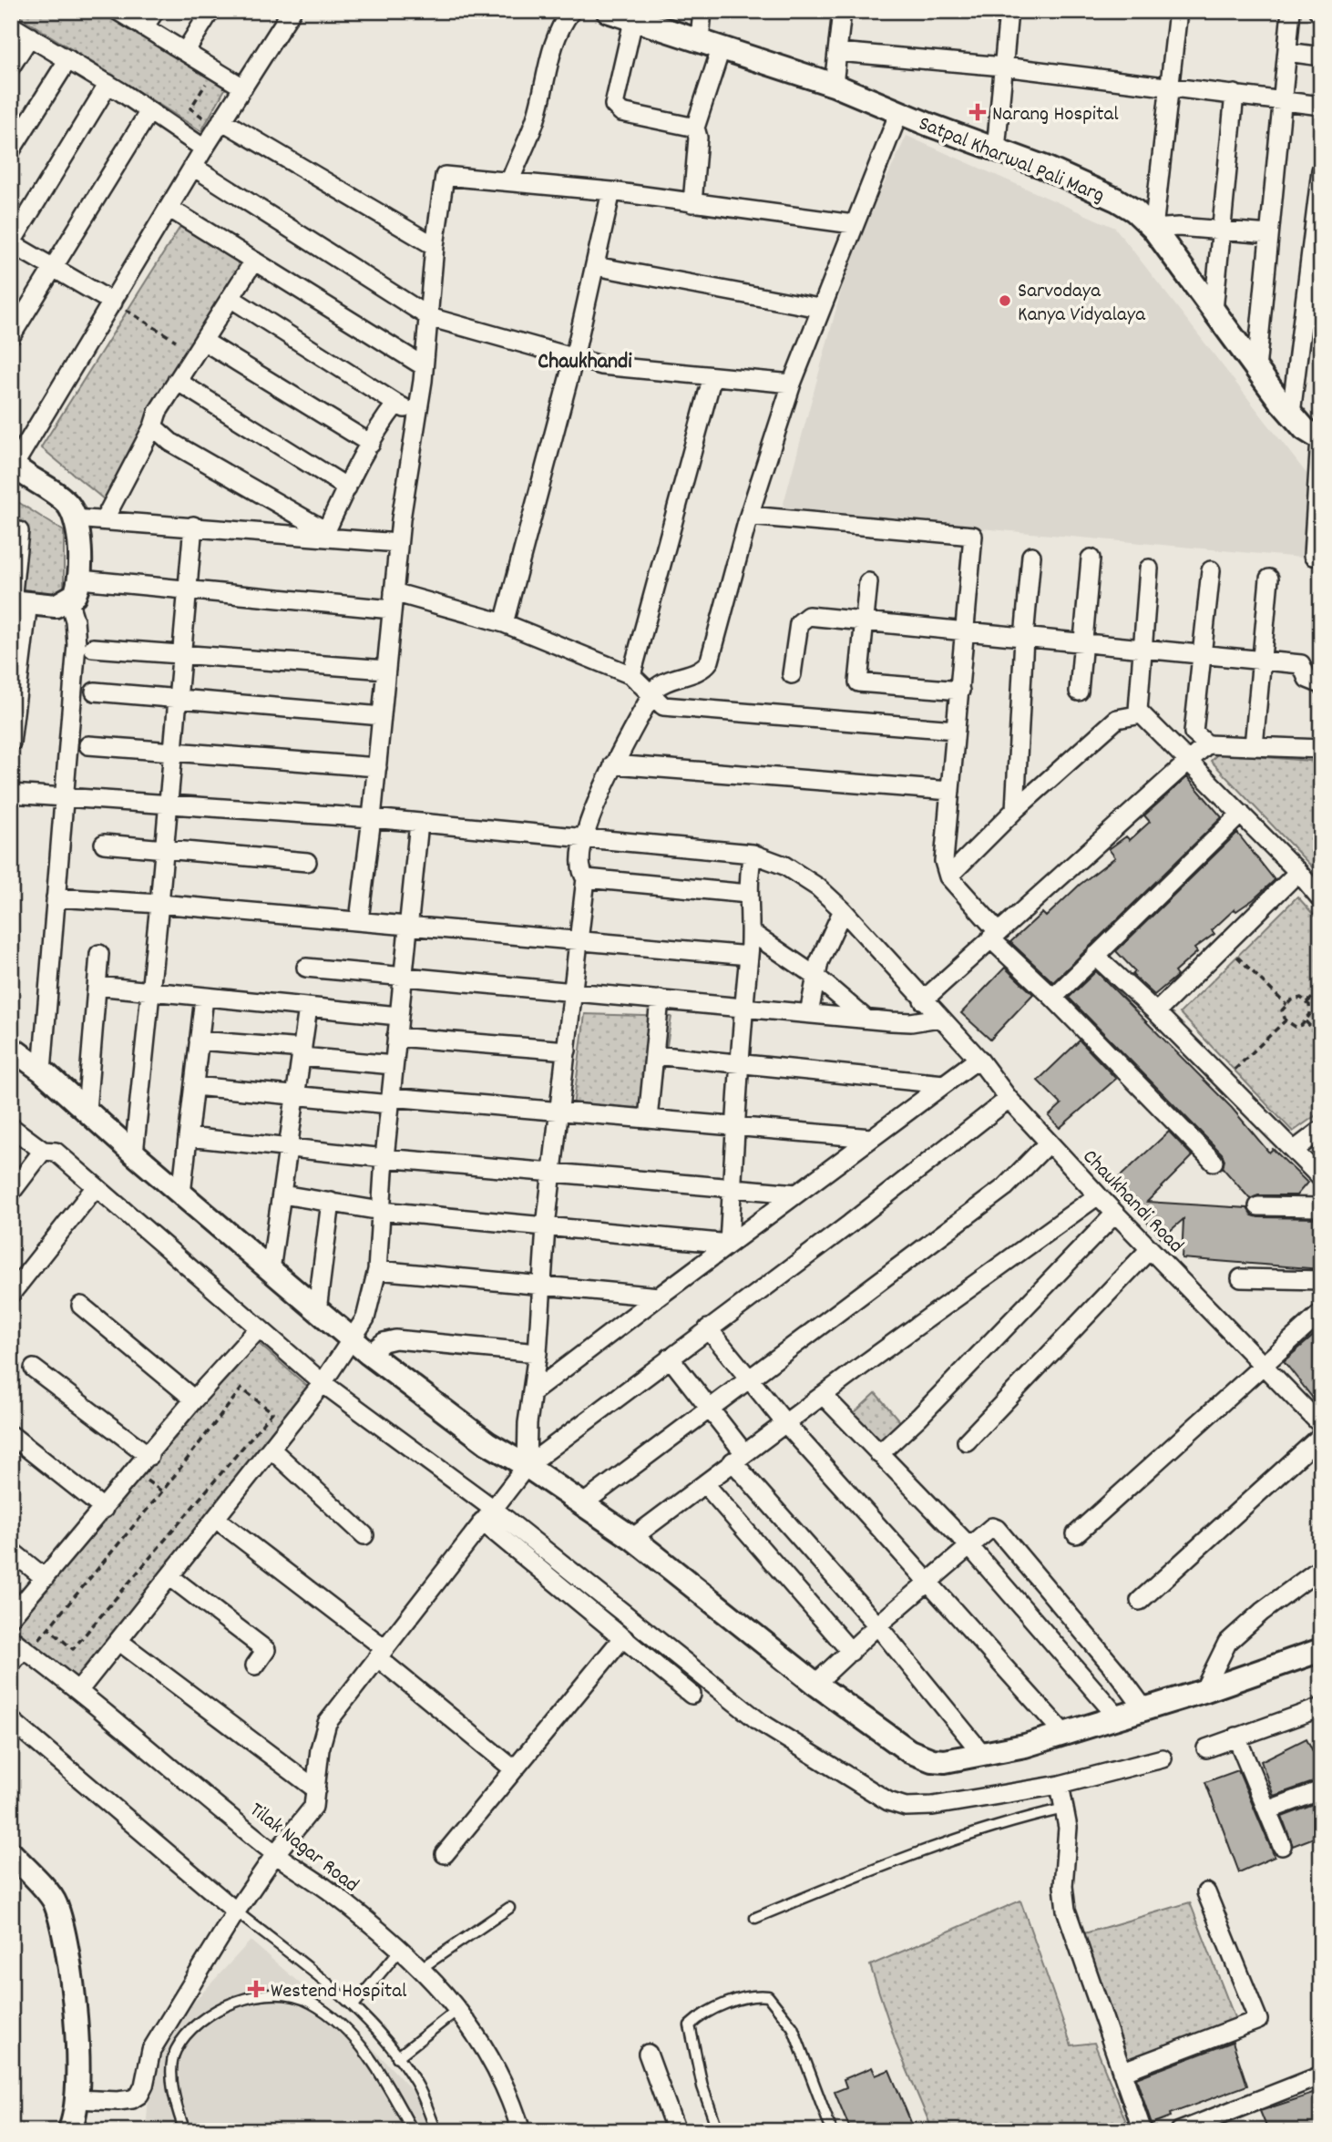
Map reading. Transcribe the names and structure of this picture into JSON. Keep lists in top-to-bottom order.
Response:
{
  "streets": {
    "street": ["Satpal Kharwal Pali Marg", "Chaukhandi Road", "Tilak Nagar Road"]
  },
  "districts": ["Chaukhandi"],
  "places": {
    "health": ["Narang Hospital", "Westend Hospital"],
    "other": ["Sarvodaya Kanya Vidyalaya"]
  }
}
